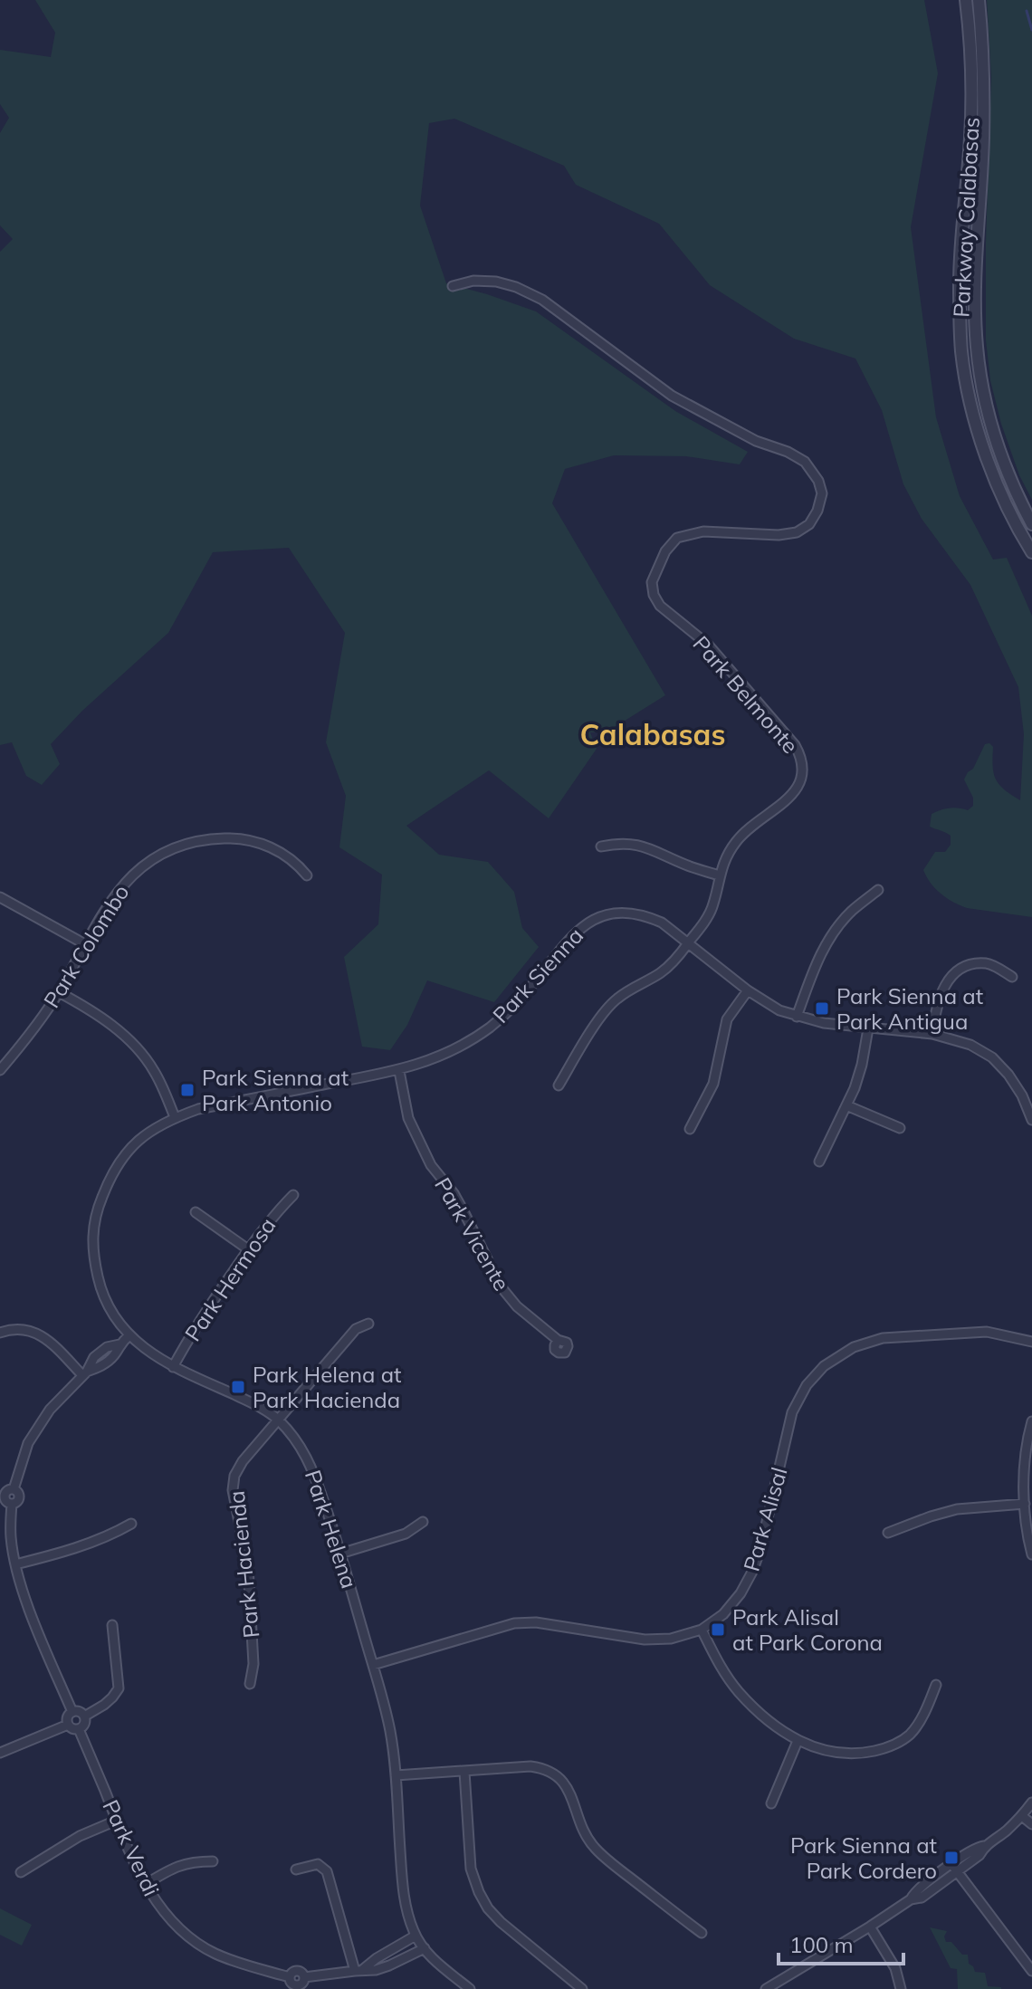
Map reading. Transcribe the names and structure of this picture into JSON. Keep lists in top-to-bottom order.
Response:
{
  "streets": {
    "street": [
      "Parkway Calabasas",
      "Park Belmonte",
      "Park Colombo",
      "Park Sienna",
      "Park Vicente",
      "Park Hermosa",
      "Park Alisal",
      "Park Helena",
      "Park Hacienda",
      "Park Verdi"
    ]
  },
  "crossings": [
    ["Park Belmonte", "Park Sienna"],
    ["Park Sienna", "Park Vicente"],
    ["Park Sienna", "Park Helena"],
    ["Park Hermosa", "Park Helena"],
    ["Park Alisal", "Park Helena"],
    ["Park Helena", "Park Hacienda"],
    ["Park Helena", "Park Verdi"]
  ],
  "districts": ["Calabasas"],
  "places": {
    "transit": [
      "Park Sienna at Park Antigua",
      "Park Sienna at Park Antonio",
      "Park Helena at Park Hacienda",
      "Park Alisal at Park Corona",
      "Park Sienna at Park Cordero"
    ]
  },
  "scale_bar": "100 m"
}
